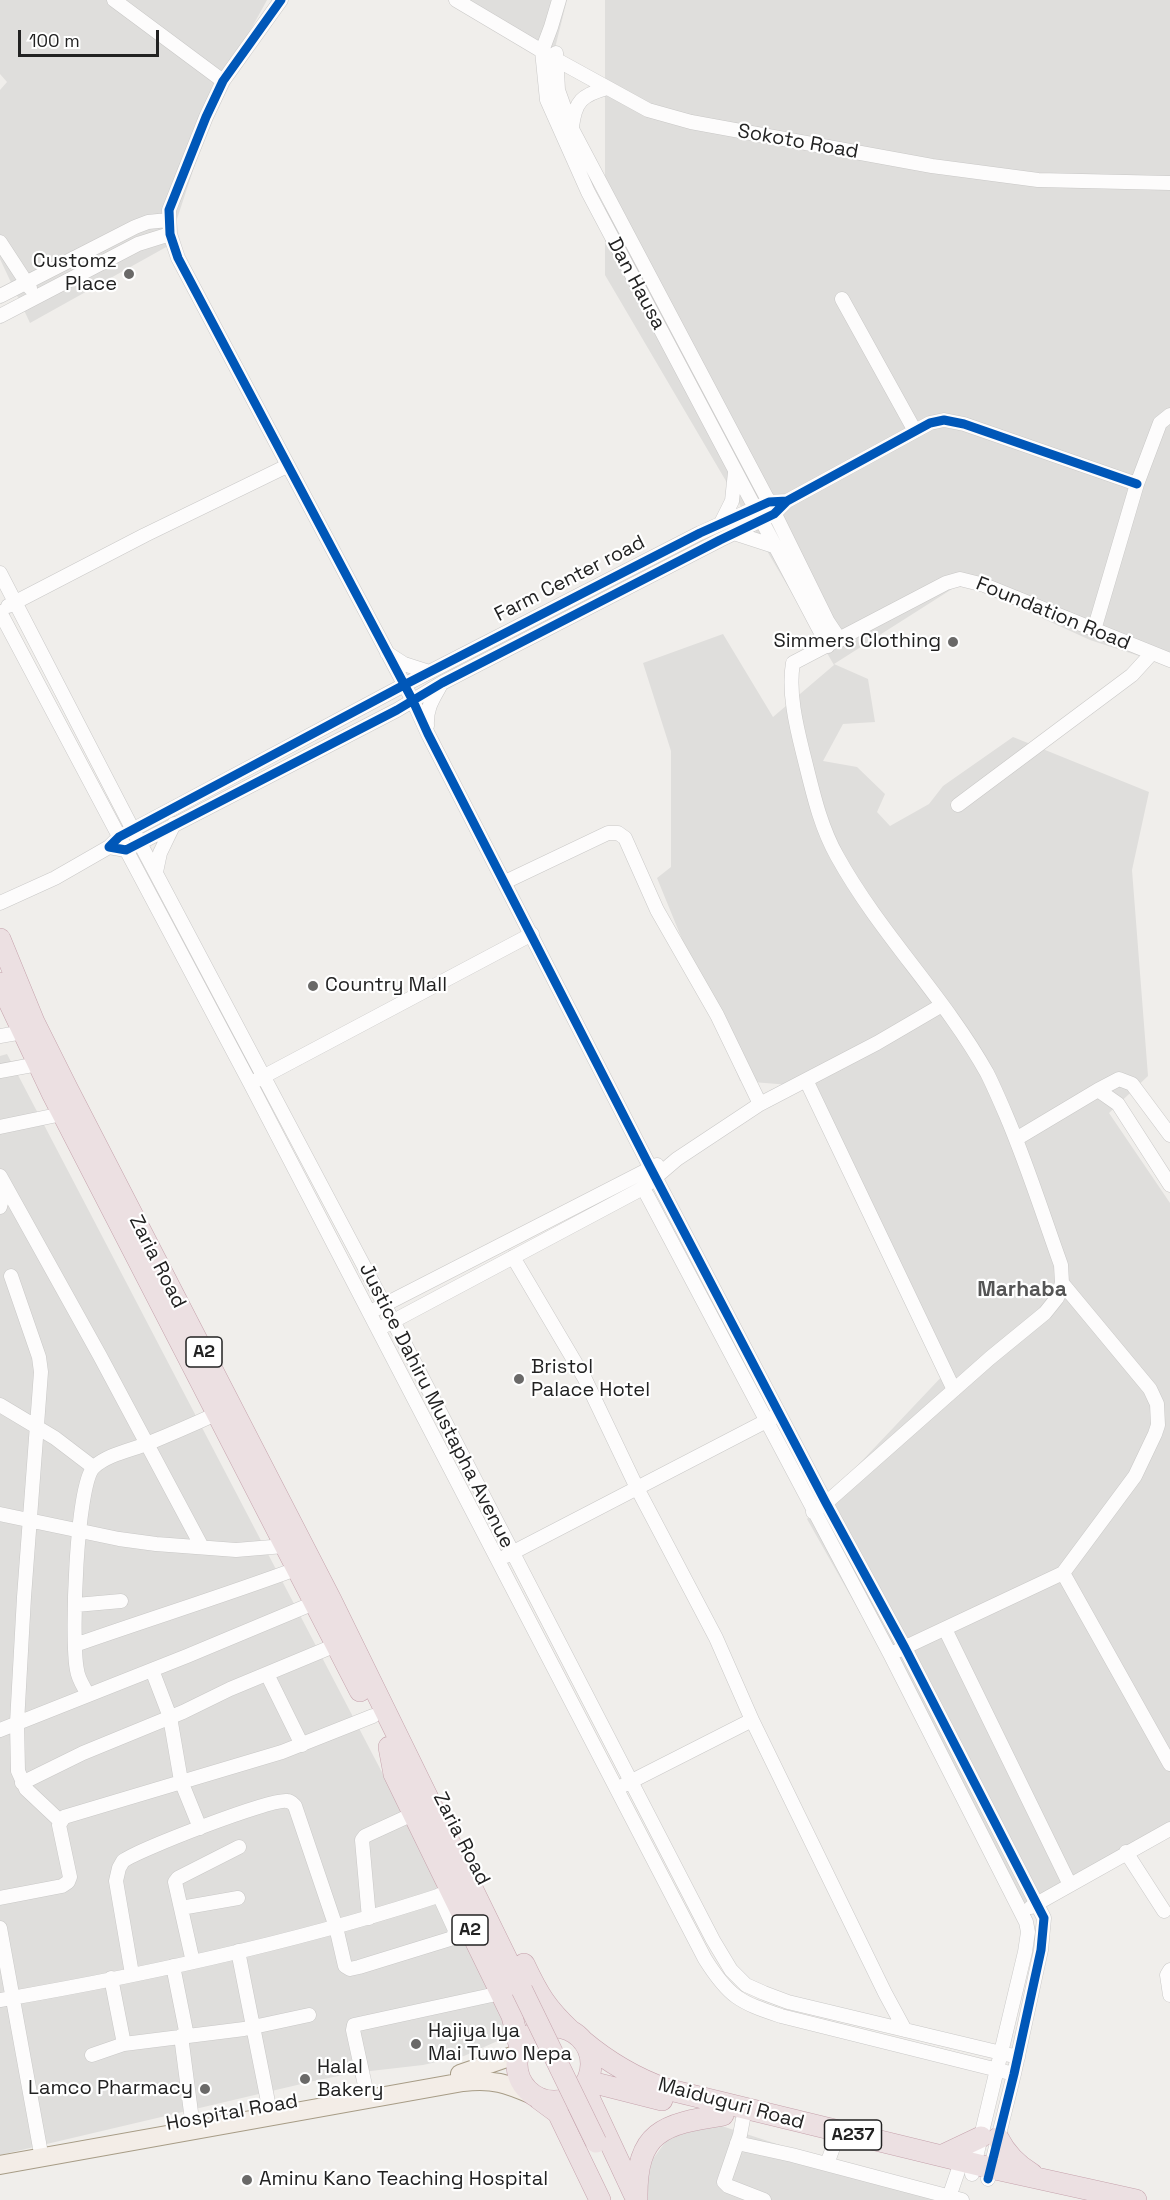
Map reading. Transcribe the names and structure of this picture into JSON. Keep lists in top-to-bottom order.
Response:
{
  "streets": {
    "highway": [
      "Zaria Road",
      "A2",
      "Maiduguri Road",
      "A237"
    ],
    "main road": ["Hospital Road"],
    "street": [
      "Sokoto Road",
      "Dan Hausa",
      "Farm Center road",
      "Foundation Road",
      "Justice Dahiru Mustapha Avenue"
    ]
  },
  "crossings": [
    ["Sokoto Road", "Dan Hausa"],
    ["Dan Hausa", "Farm Center road"],
    ["Dan Hausa", "Foundation Road"],
    ["Farm Center road", "Justice Dahiru Mustapha Avenue"],
    ["Zaria Road", "A2"],
    ["Zaria Road", "Maiduguri Road"]
  ],
  "districts": ["Marhaba"],
  "places": [
    "Customz Place",
    "Simmers Clothing",
    "Country Mall",
    "Bristol Palace Hotel",
    "Hajiya Iya Mai Tuwo Nepa",
    "Halal Bakery",
    "Lamco Pharmacy",
    "Aminu Kano Teaching Hospital"
  ],
  "scale_bar": "100 m"
}
